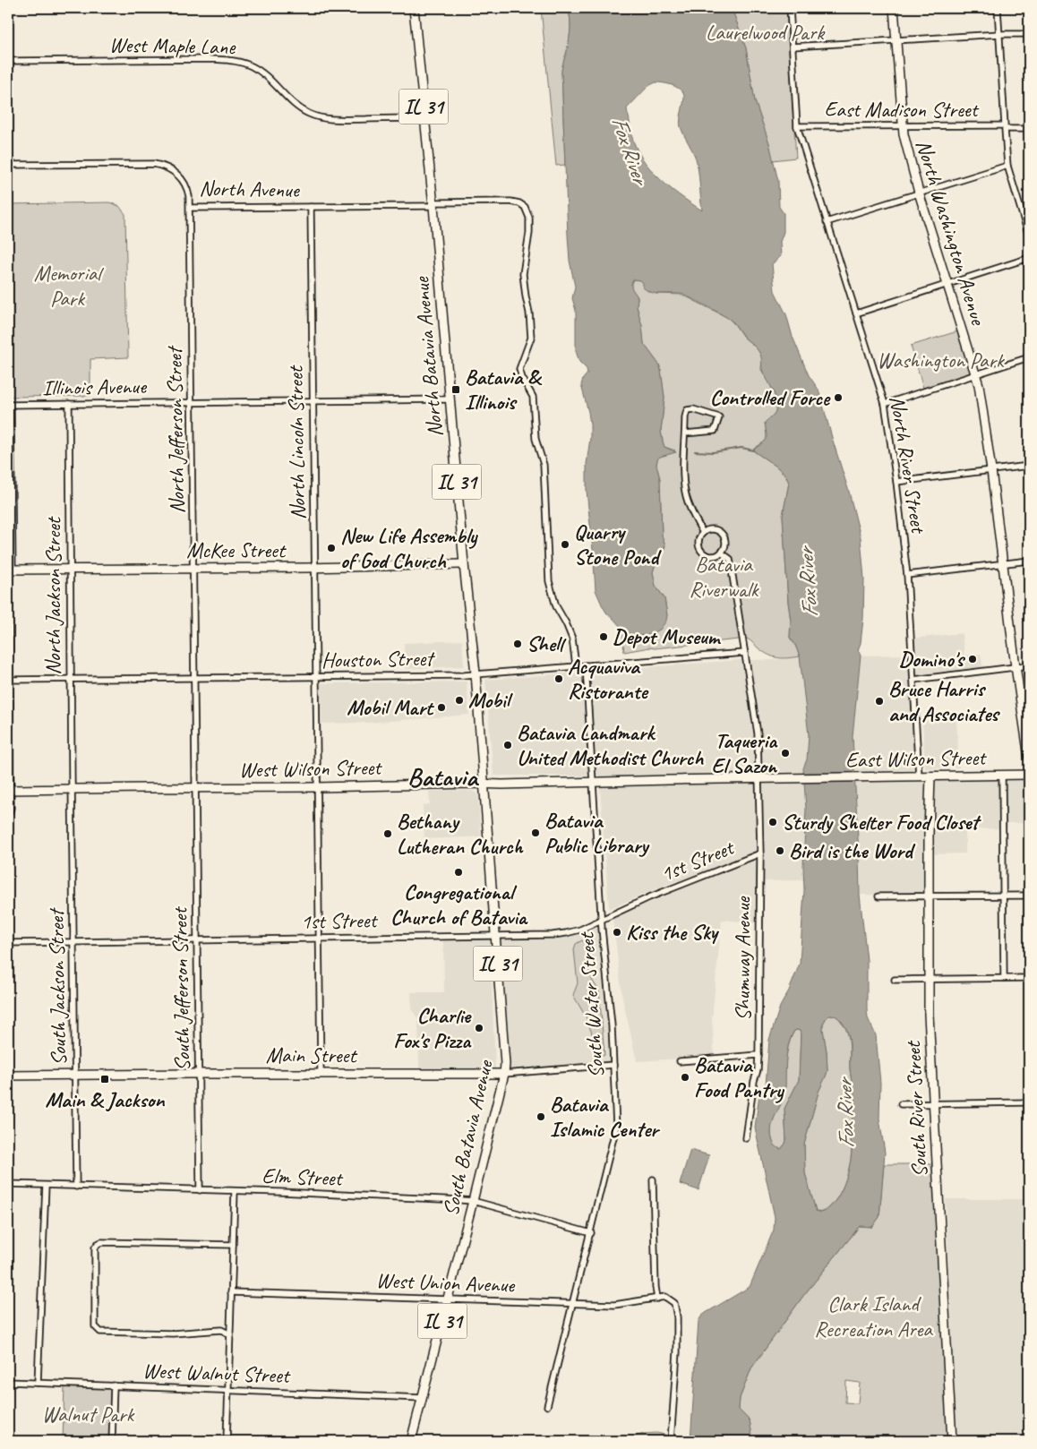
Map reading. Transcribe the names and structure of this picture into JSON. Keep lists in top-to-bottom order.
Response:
{
  "streets": {
    "main road": [
      "IL 31",
      "North Washington Avenue",
      "North Batavia Avenue",
      "McKee Street",
      "East Wilson Street",
      "West Wilson Street",
      "Main Street",
      "South River Street",
      "South Batavia Avenue"
    ],
    "street": [
      "West Maple Lane",
      "East Madison Street",
      "North Avenue",
      "Illinois Avenue",
      "North Jefferson Street",
      "North Lincoln Street",
      "North River Street",
      "North Jackson Street",
      "Houston Street",
      "1st Street",
      "Shumway Avenue",
      "South Jackson Street",
      "South Jefferson Street",
      "South Water Street",
      "Elm Street",
      "West Union Avenue",
      "West Walnut Street"
    ]
  },
  "crossings": [
    ["West Maple Lane", "North Batavia Avenue"],
    ["East Madison Street", "North Washington Avenue"],
    ["East Madison Street", "North River Street"],
    ["North Avenue", "North Batavia Avenue"],
    ["North Avenue", "North Jefferson Street"],
    ["North Avenue", "North Lincoln Street"],
    ["North Avenue", "Houston Street"],
    ["North Batavia Avenue", "Illinois Avenue"],
    ["North Batavia Avenue", "McKee Street"],
    ["North Batavia Avenue", "Houston Street"],
    ["North Batavia Avenue", "West Wilson Street"],
    ["North Batavia Avenue", "South Batavia Avenue"],
    ["Illinois Avenue", "North Jefferson Street"],
    ["Illinois Avenue", "North Lincoln Street"],
    ["Illinois Avenue", "North Jackson Street"],
    ["North Jefferson Street", "McKee Street"],
    ["North Jefferson Street", "Houston Street"],
    ["North Jefferson Street", "West Wilson Street"],
    ["North Jefferson Street", "South Jefferson Street"],
    ["North Lincoln Street", "McKee Street"],
    ["North Lincoln Street", "Houston Street"],
    ["North Lincoln Street", "West Wilson Street"],
    ["North Lincoln Street", "1st Street"],
    ["North Lincoln Street", "Main Street"],
    ["North River Street", "East Wilson Street"],
    ["McKee Street", "North Jackson Street"],
    ["North Jackson Street", "Houston Street"],
    ["North Jackson Street", "West Wilson Street"],
    ["North Jackson Street", "South Jackson Street"],
    ["Houston Street", "Shumway Avenue"],
    ["Houston Street", "South Water Street"],
    ["East Wilson Street", "West Wilson Street"],
    ["East Wilson Street", "South River Street"],
    ["West Wilson Street", "Shumway Avenue"],
    ["West Wilson Street", "South Jackson Street"],
    ["West Wilson Street", "South Jefferson Street"],
    ["West Wilson Street", "South Water Street"],
    ["West Wilson Street", "South Batavia Avenue"],
    ["1st Street", "Shumway Avenue"],
    ["1st Street", "South Jackson Street"],
    ["1st Street", "South Jefferson Street"],
    ["1st Street", "South Water Street"],
    ["1st Street", "South Batavia Avenue"],
    ["South Jackson Street", "Main Street"],
    ["South Jackson Street", "Elm Street"],
    ["South Jefferson Street", "Main Street"],
    ["South Jefferson Street", "Elm Street"],
    ["South Water Street", "Main Street"],
    ["South Water Street", "Elm Street"],
    ["South Water Street", "West Union Avenue"],
    ["Main Street", "South Batavia Avenue"],
    ["South Batavia Avenue", "Elm Street"],
    ["South Batavia Avenue", "West Union Avenue"],
    ["South Batavia Avenue", "West Walnut Street"]
  ],
  "districts": ["Batavia"],
  "water": ["Fox River"],
  "parks": [
    "Laurelwood Park",
    "Memorial Park",
    "Washington Park",
    "Batavia Riverwalk",
    "Clark Island Recreation Area",
    "Walnut Park"
  ],
  "places": {
    "transit": ["Batavia & Illinois", "Main & Jackson"],
    "other": [
      "Controlled Force",
      "Quarry Stone Pond",
      "New Life Assembly of God Church",
      "Depot Museum",
      "Shell",
      "Domino's",
      "Acquaviva Ristorante",
      "Mobil",
      "Bruce Harris and Associates",
      "Mobil Mart",
      "Batavia Landmark United Methodist Church",
      "Taqueria El Sazon",
      "Sturdy Shelter Food Closet",
      "Batavia Public Library",
      "Bethany Lutheran Church",
      "Bird is the Word",
      "Congregational Church of Batavia",
      "Kiss the Sky",
      "Charlie Fox's Pizza",
      "Batavia Food Pantry",
      "Batavia Islamic Center"
    ]
  }
}
